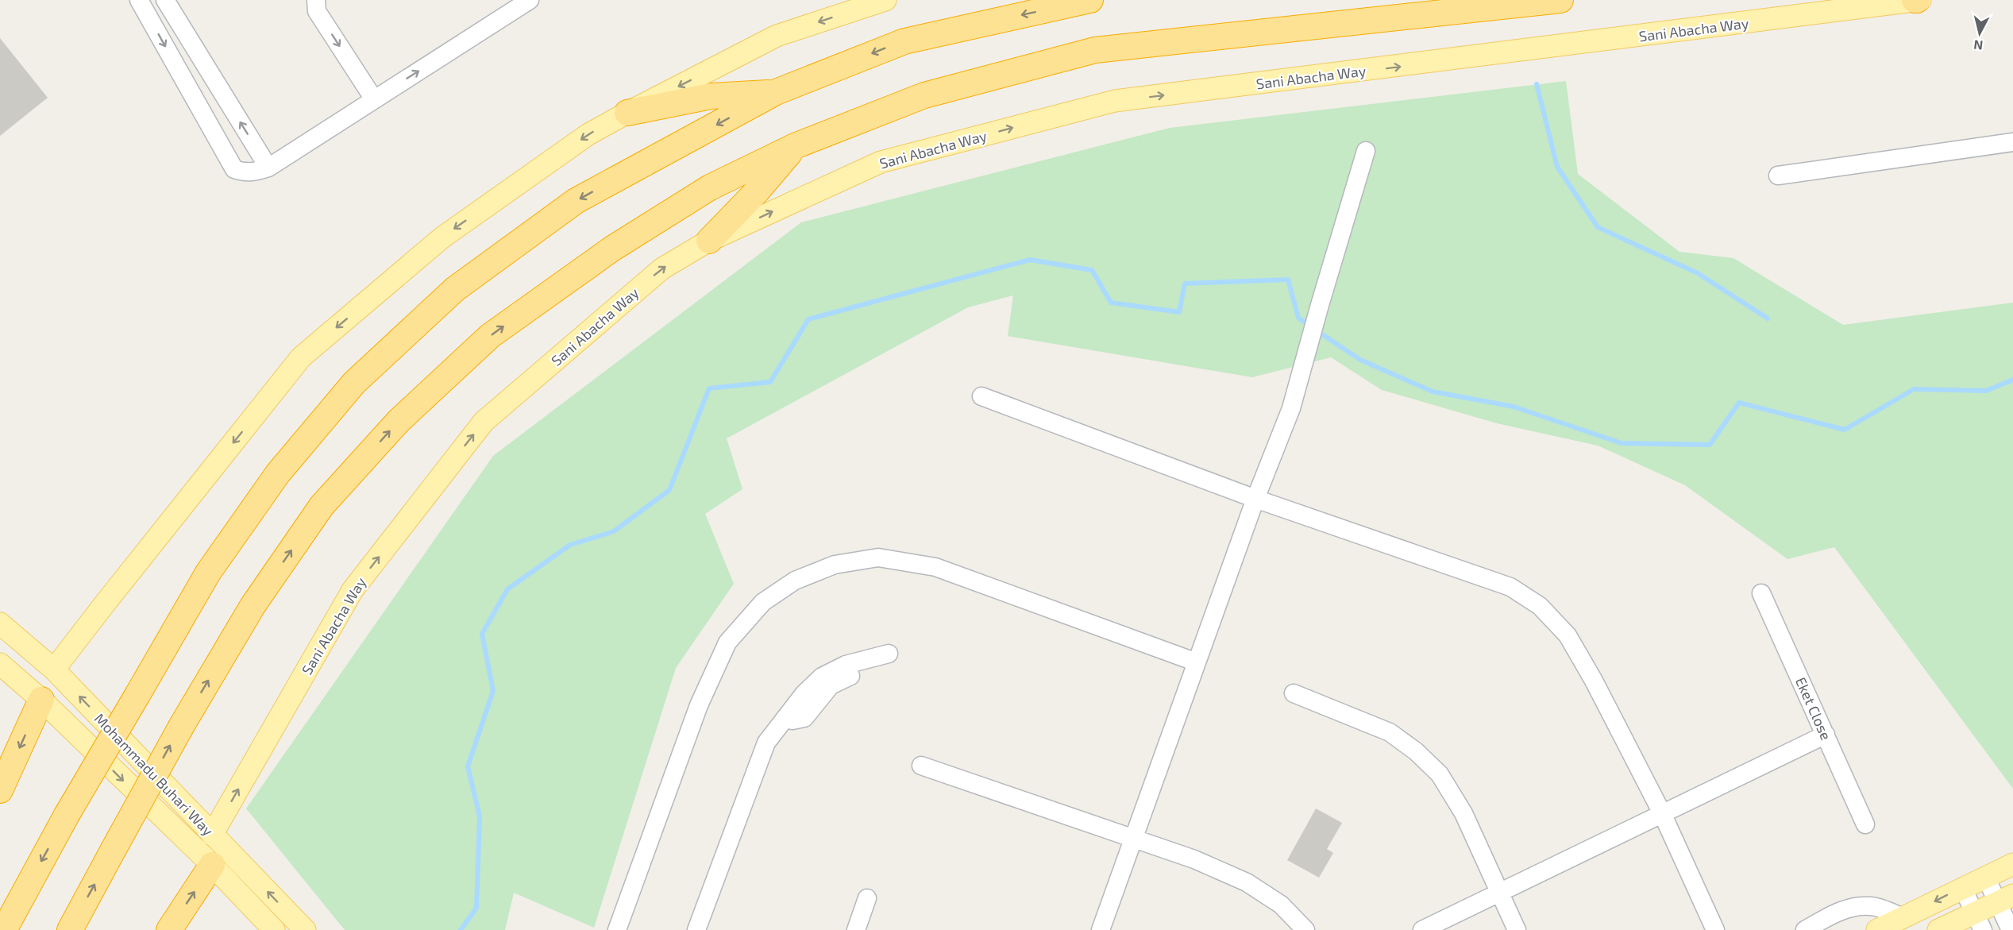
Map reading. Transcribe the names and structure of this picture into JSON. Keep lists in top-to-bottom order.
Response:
{
  "streets": {
    "main road": ["Sani Abacha Way", "Mohammadu Buhari Way"],
    "street": ["Eket Close"]
  },
  "crossings": [
    ["Sani Abacha Way", "Mohammadu Buhari Way"]
  ],
  "north": "bottom"
}
